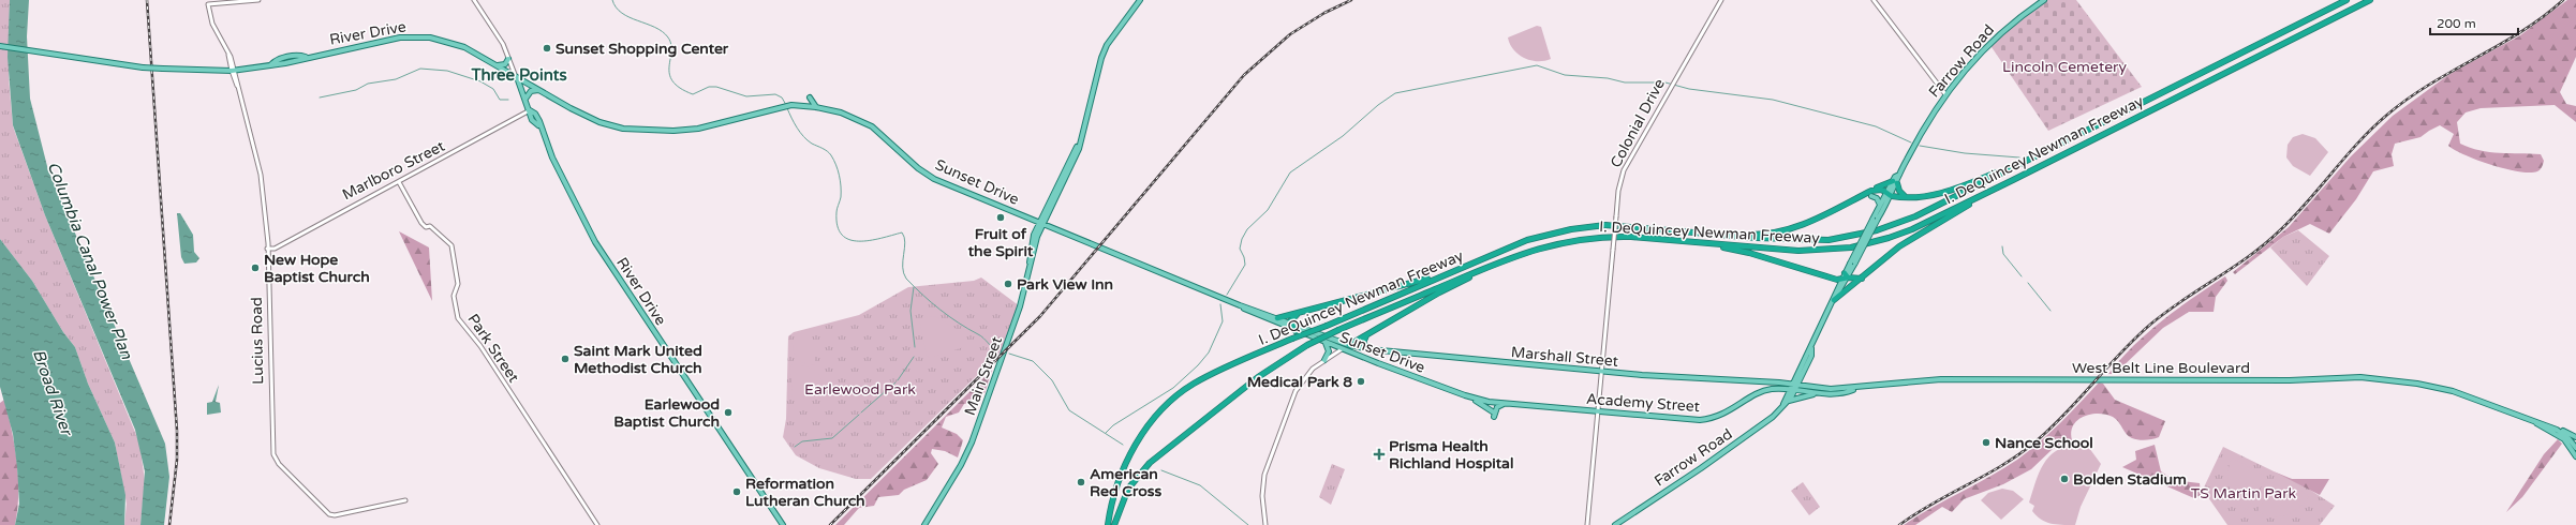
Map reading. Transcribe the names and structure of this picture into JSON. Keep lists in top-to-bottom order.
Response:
{
  "streets": {
    "highway": ["I. DeQuincey Newman Freeway"],
    "main road": [
      "River Drive",
      "Farrow Road",
      "Sunset Drive",
      "Marshall Street",
      "West Belt Line Boulevard",
      "Main Street",
      "Academy Street"
    ],
    "street": [
      "Colonial Drive",
      "Marlboro Street",
      "Lucius Road",
      "Park Street"
    ]
  },
  "crossings": [
    ["River Drive", "Marlboro Street"],
    ["River Drive", "Sunset Drive"],
    ["River Drive", "Lucius Road"],
    ["Farrow Road", "West Belt Line Boulevard"],
    ["Farrow Road", "Academy Street"],
    ["Colonial Drive", "Marshall Street"],
    ["Colonial Drive", "Academy Street"],
    ["Marlboro Street", "Lucius Road"],
    ["Marlboro Street", "Park Street"],
    ["Sunset Drive", "Marshall Street"],
    ["Sunset Drive", "Main Street"],
    ["Sunset Drive", "Academy Street"],
    ["Marshall Street", "West Belt Line Boulevard"],
    ["West Belt Line Boulevard", "Academy Street"]
  ],
  "districts": ["Three Points"],
  "water": ["Columbia Canal Power Plan", "Broad River"],
  "parks": ["Lincoln Cemetery", "Earlewood Park", "TS Martin Park"],
  "places": {
    "other": [
      "Sunset Shopping Center",
      "Fruit of the Spirit",
      "New Hope Baptist Church",
      "Park View Inn",
      "Saint Mark United Methodist Church",
      "Medical Park 8",
      "Earlewood Baptist Church",
      "Nance School",
      "Bolden Stadium",
      "American Red Cross",
      "Reformation Lutheran Church"
    ],
    "health": ["Prisma Health Richland Hospital"]
  },
  "scale_bar": "200 m"
}
